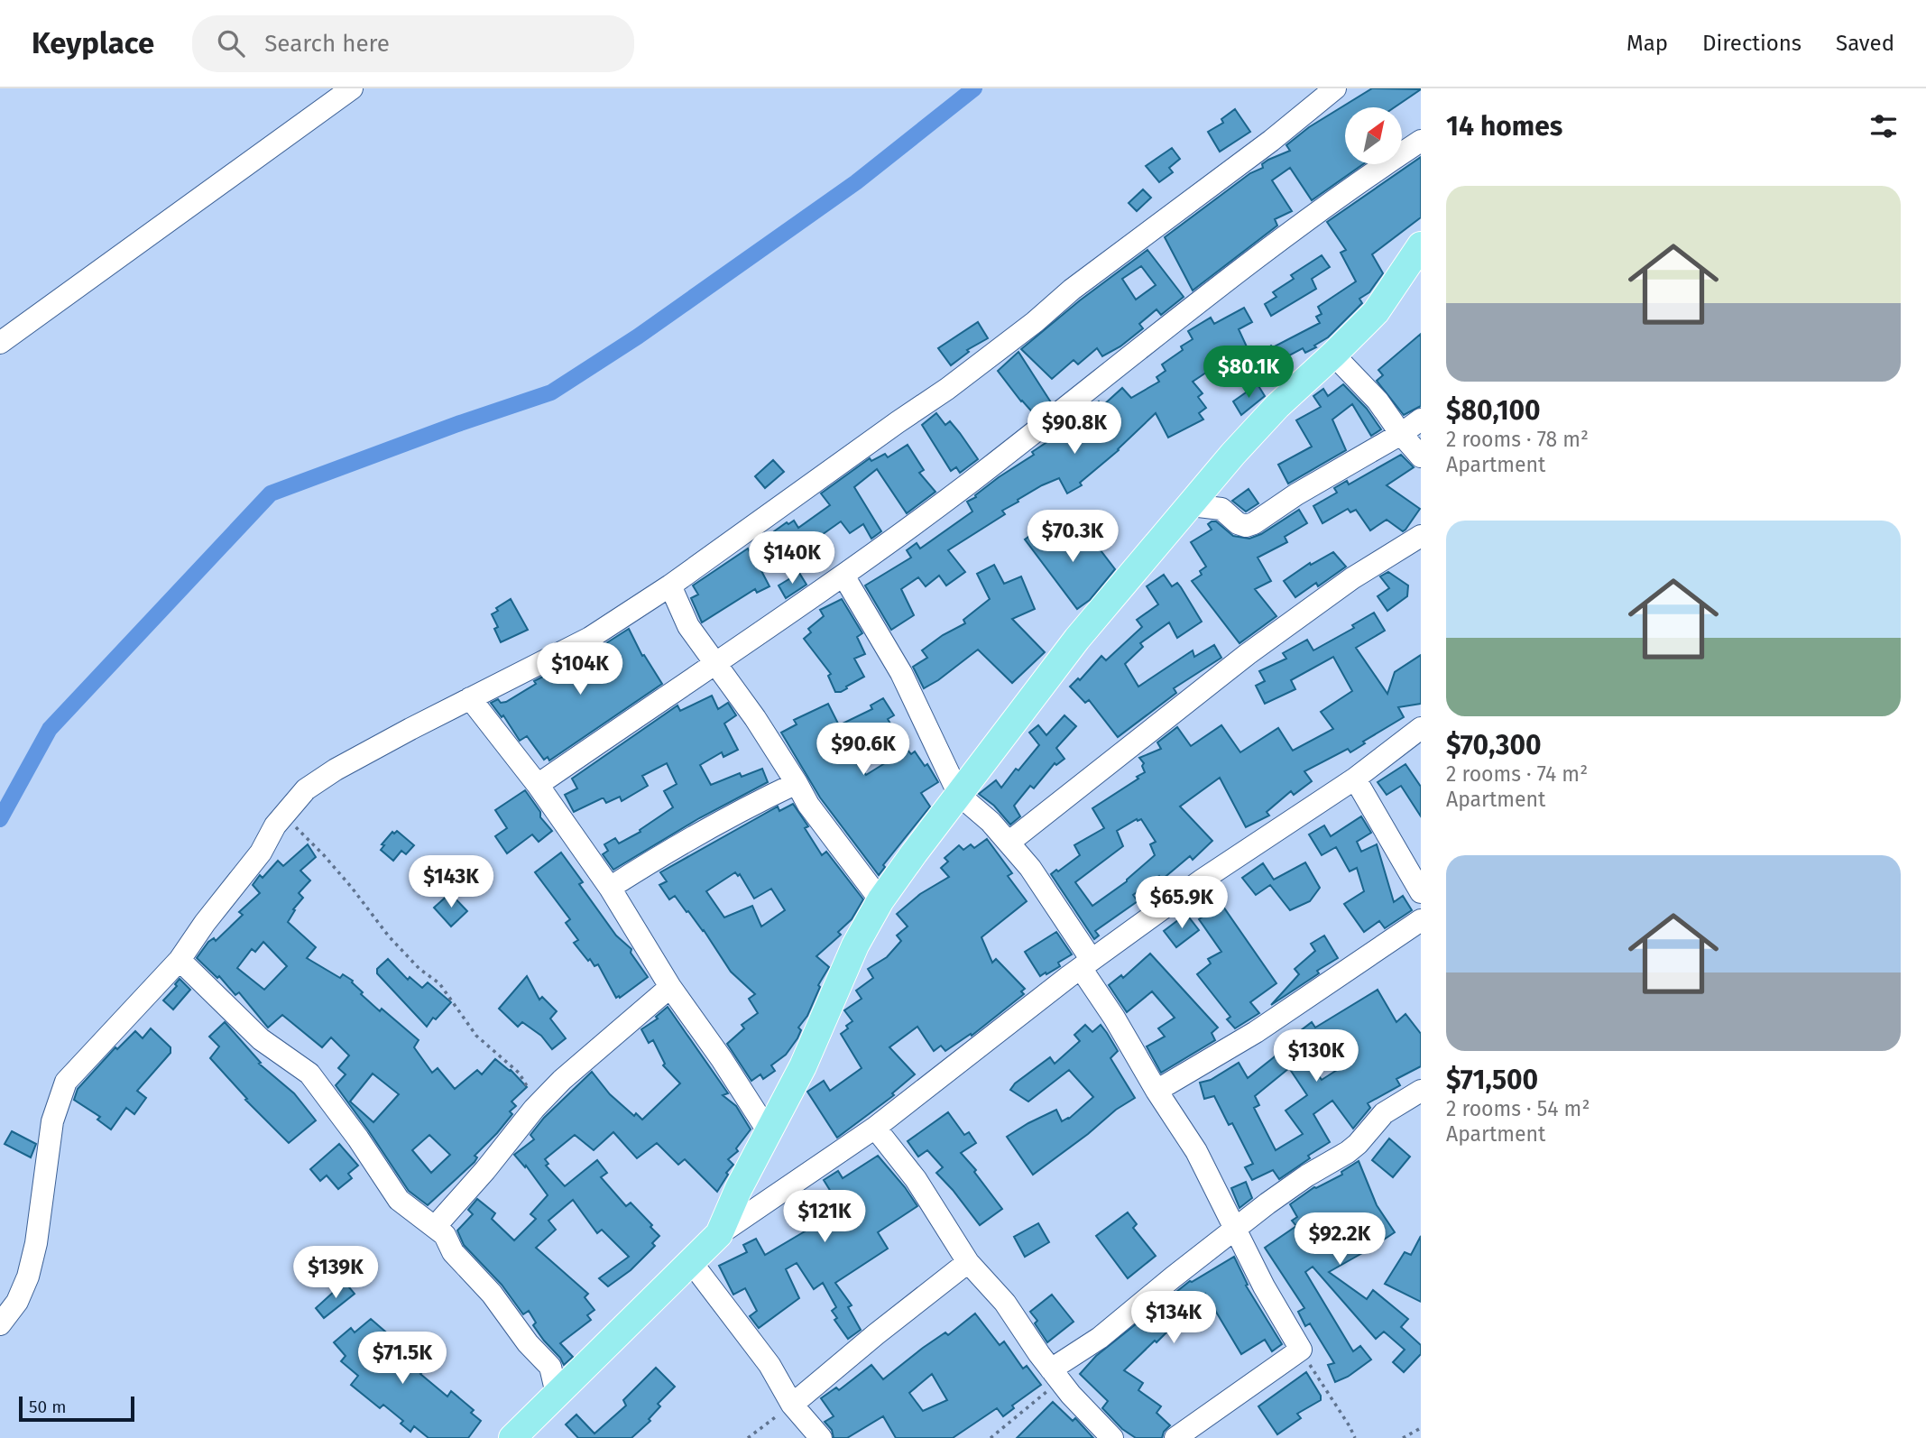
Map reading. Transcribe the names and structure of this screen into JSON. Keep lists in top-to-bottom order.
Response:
{
  "scale_bar": "50 m",
  "north": "top right",
  "page": {
    "header": "Keyplace",
    "search": "Search here",
    "nav": ["Map", "Directions", "Saved"],
    "heading": "14 homes",
    "list": [
      {
        "name": "$80,100",
        "note": "2 rooms · 78 m² · Apartment"
      },
      {
        "name": "$70,300",
        "note": "2 rooms · 74 m² · Apartment"
      },
      {
        "name": "$71,500",
        "note": "2 rooms · 54 m² · Apartment"
      }
    ],
    "price": [
      "$80.1K",
      "$90.8K",
      "$70.3K",
      "$140K",
      "$104K",
      "$90.6K",
      "$143K",
      "$65.9K",
      "$130K",
      "$121K",
      "$92.2K",
      "$139K",
      "$134K",
      "$71.5K"
    ],
    "scale": "50 m"
  }
}
